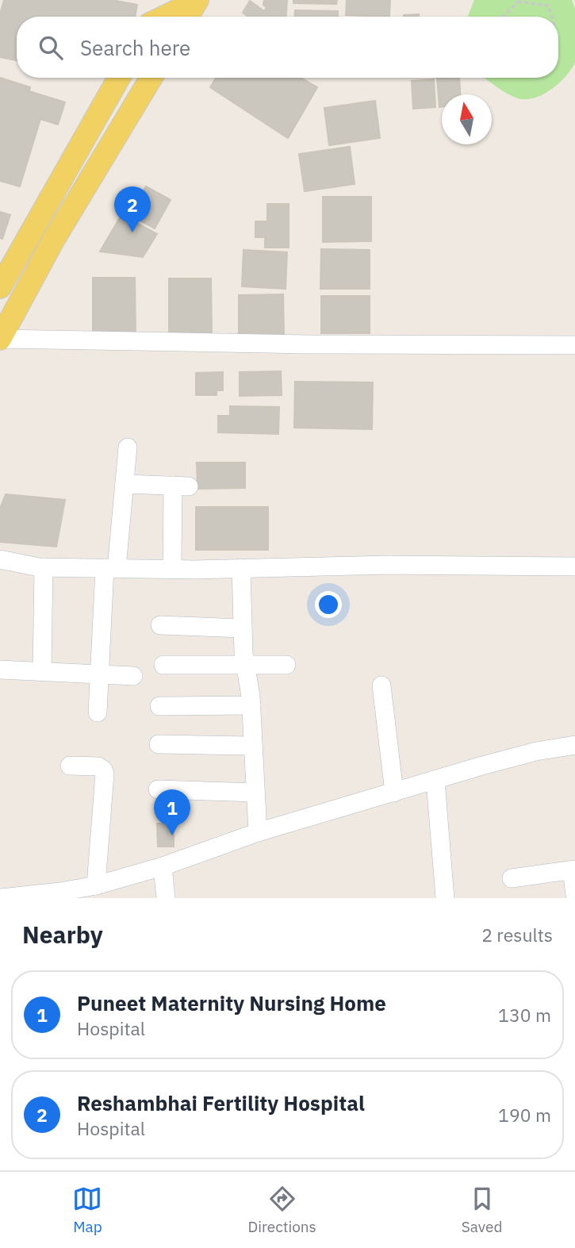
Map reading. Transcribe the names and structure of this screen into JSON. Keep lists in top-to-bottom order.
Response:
{
  "north": "top",
  "page": {
    "search": "Search here",
    "pins": ["2", "1"],
    "heading": ["Nearby", "2 results"],
    "list": [
      {
        "mark": "1",
        "name": "Puneet Maternity Nursing Home",
        "note": "Hospital",
        "value": "130 m"
      },
      {
        "mark": "2",
        "name": "Reshambhai Fertility Hospital",
        "note": "Hospital",
        "value": "190 m"
      }
    ],
    "nav": ["Map", "Directions", "Saved"]
  }
}
